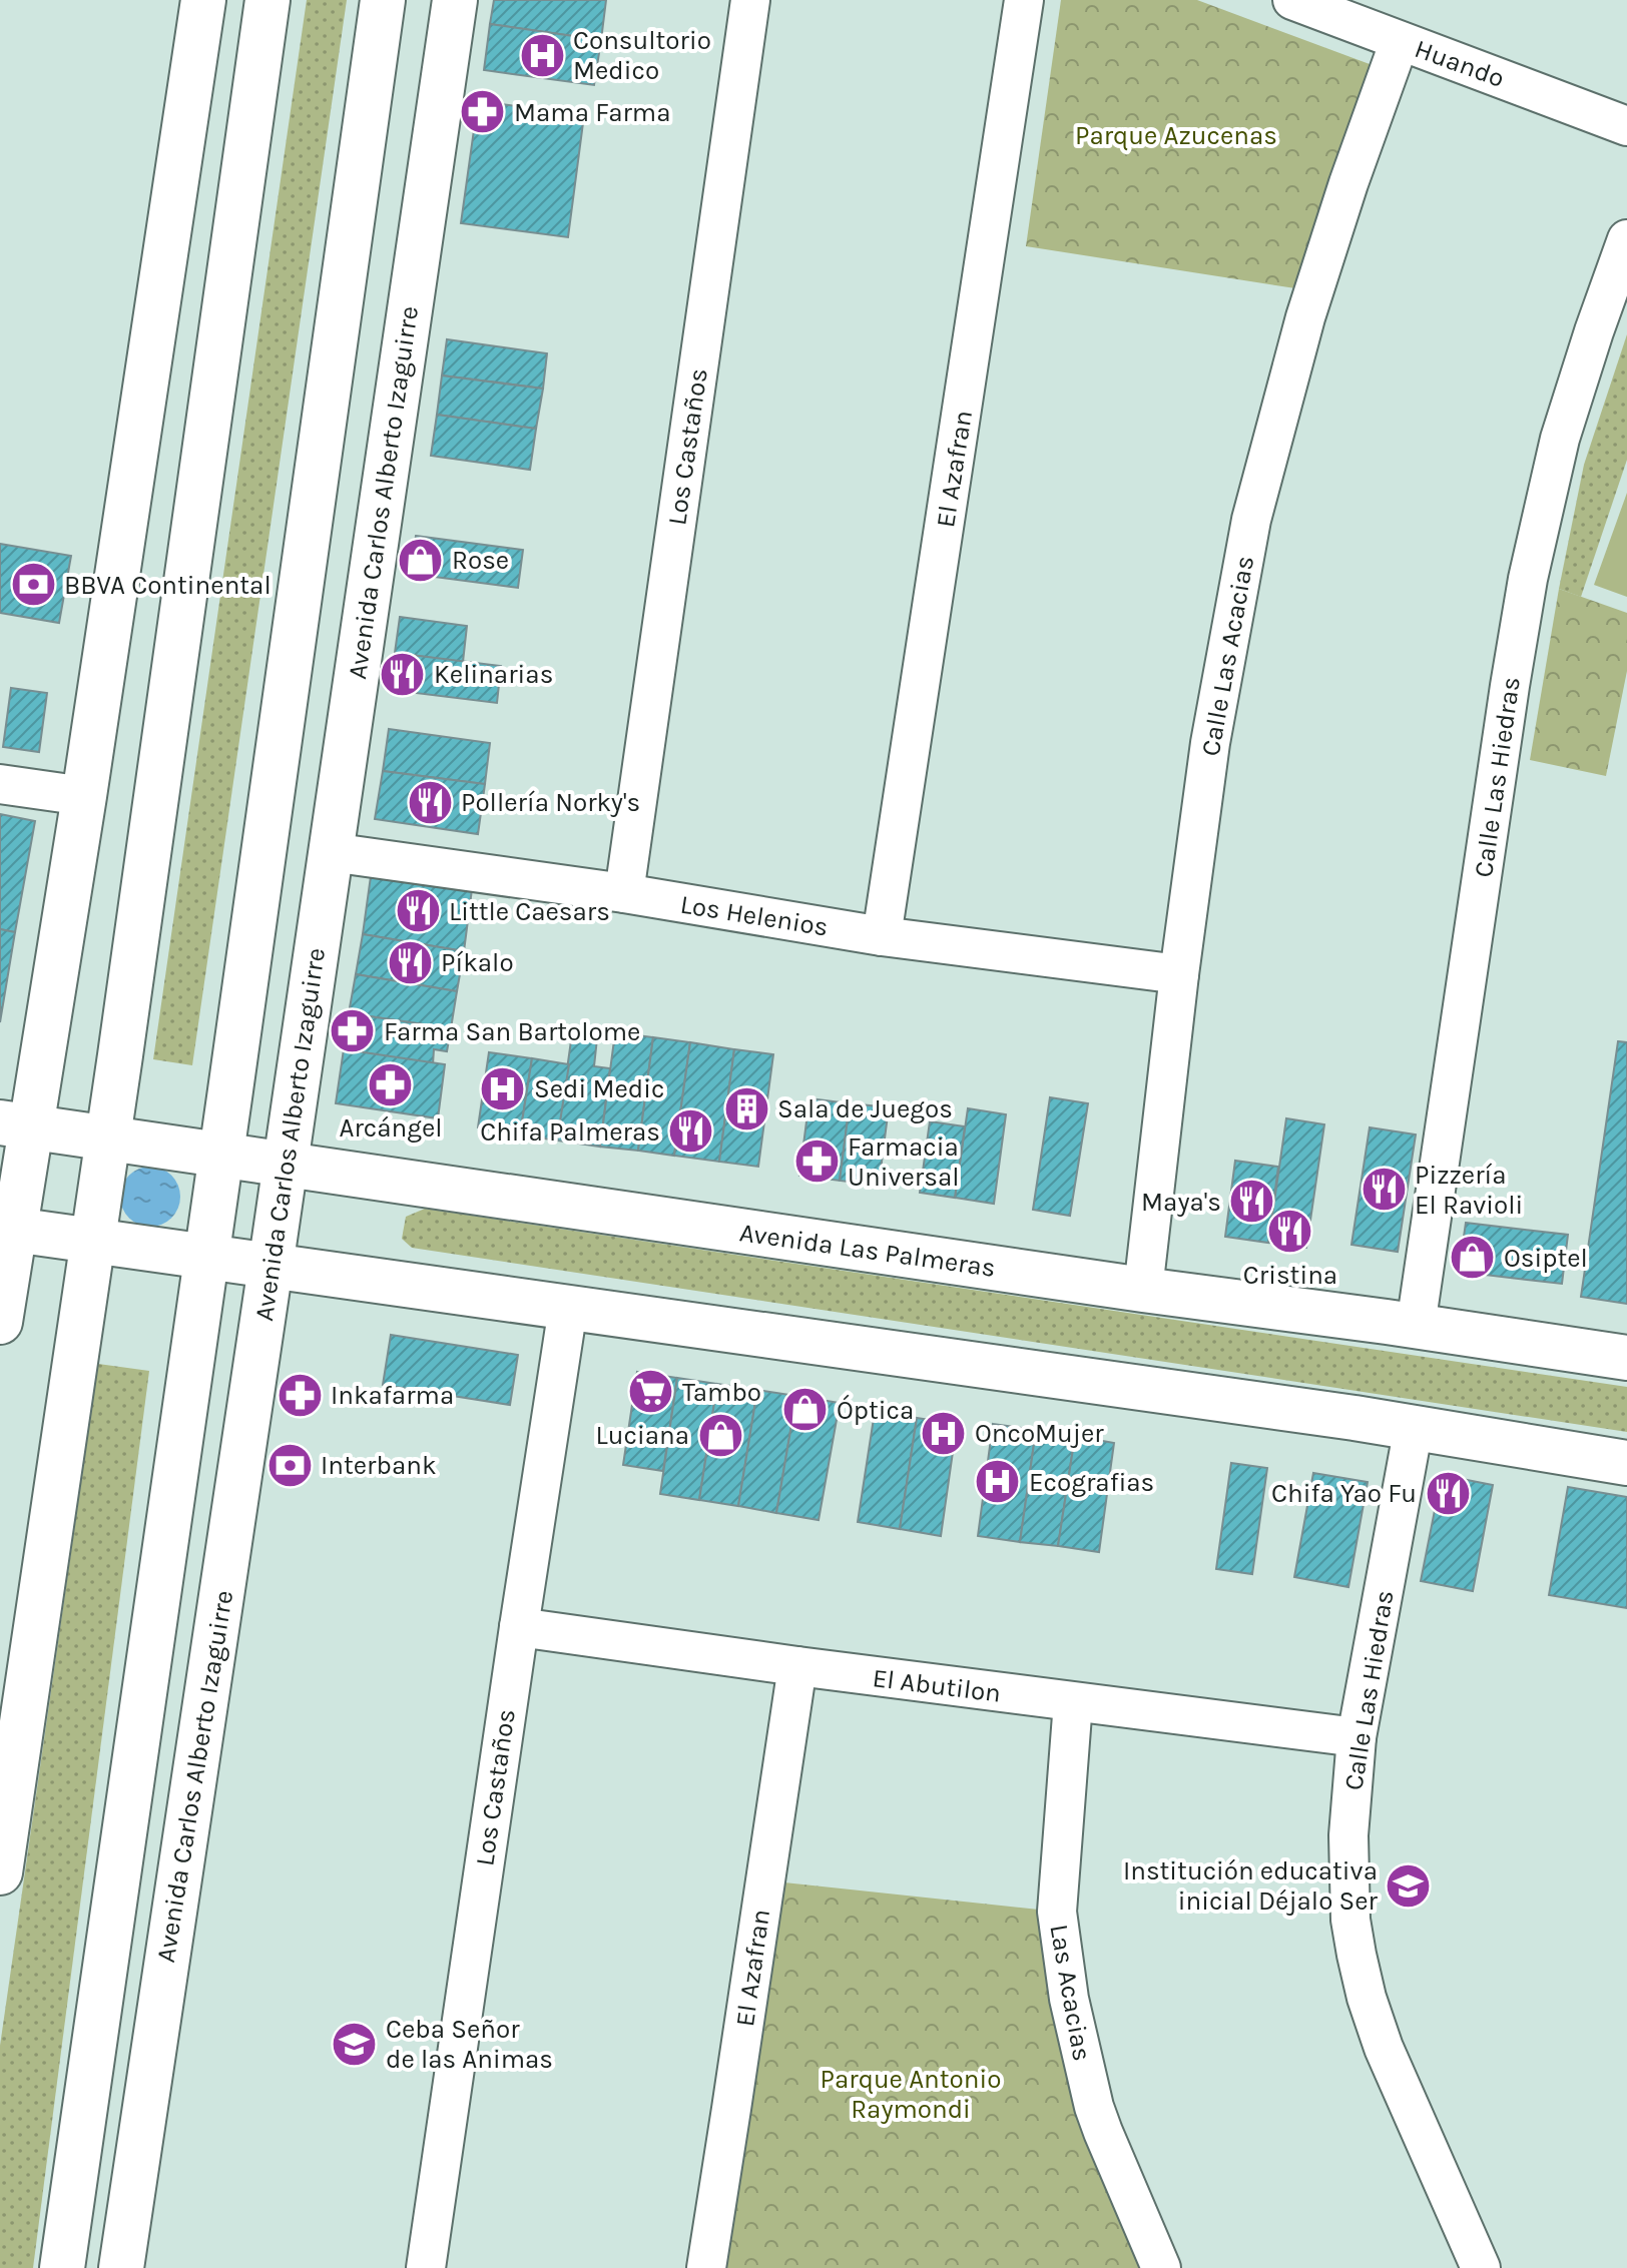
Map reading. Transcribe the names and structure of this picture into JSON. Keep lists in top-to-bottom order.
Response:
{
  "streets": {
    "main road": ["Avenida Carlos Alberto Izaguirre", "Avenida Las Palmeras"],
    "street": [
      "Huando",
      "Los Castaños",
      "El Azafran",
      "Calle Las Acacias",
      "Calle Las Hiedras",
      "Los Helenios",
      "El Abutilon",
      "Las Acacias"
    ]
  },
  "crossings": [
    ["Huando", "Calle Las Acacias"],
    ["Los Castaños", "Los Helenios"],
    ["Los Castaños", "El Abutilon"],
    ["El Azafran", "Los Helenios"],
    ["El Azafran", "El Abutilon"],
    ["Avenida Carlos Alberto Izaguirre", "Los Helenios"],
    ["Avenida Carlos Alberto Izaguirre", "Avenida Las Palmeras"],
    ["Calle Las Acacias", "Los Helenios"],
    ["Calle Las Acacias", "Avenida Las Palmeras"],
    ["Calle Las Hiedras", "Avenida Las Palmeras"],
    ["Calle Las Hiedras", "El Abutilon"],
    ["El Abutilon", "Las Acacias"]
  ],
  "parks": ["Parque Azucenas", "Parque Antonio Raymondi"],
  "places": {
    "hospital": [
      "Consultorio Medico",
      "Sedi Medic",
      "OncoMujer",
      "Ecografias"
    ],
    "pharmacy": [
      "Mama Farma",
      "Farma San Bartolome",
      "Arcángel",
      "Farmacia Universal",
      "Inkafarma"
    ],
    "shop": [
      "Rose",
      "Osiptel",
      "Óptica",
      "Luciana"
    ],
    "bank": ["BBVA Continental", "Interbank"],
    "restaurant": [
      "Kelinarias",
      "Pollería Norky's",
      "Little Caesars",
      "Píkalo",
      "Chifa Palmeras",
      "Pizzería El Ravioli",
      "Maya's",
      "Cristina",
      "Chifa Yao Fu"
    ],
    "building": ["Sala de Juegos"],
    "supermarket": ["Tambo"],
    "school or university": ["Institución educativa inicial Déjalo Ser", "Ceba Señor de las Animas"]
  }
}
